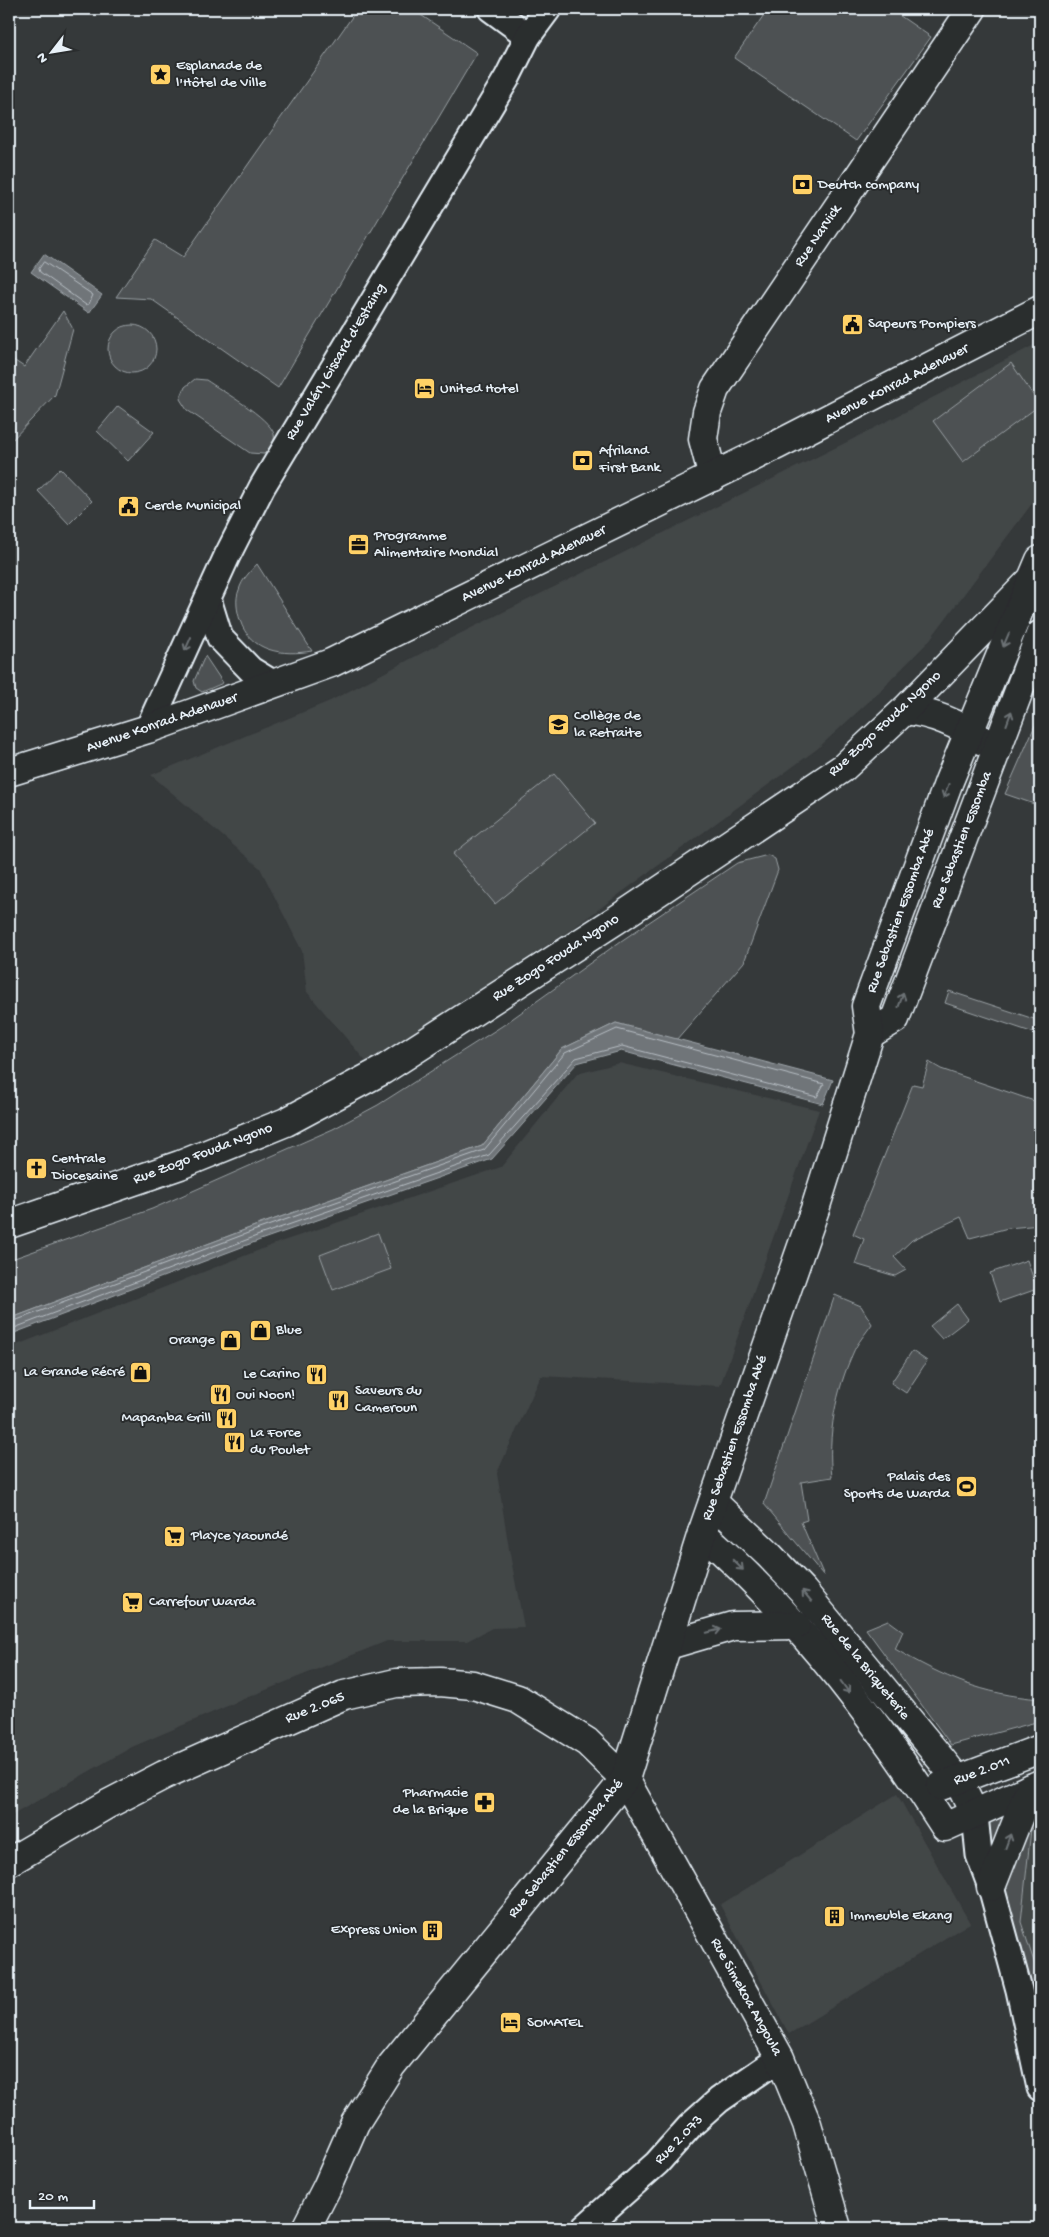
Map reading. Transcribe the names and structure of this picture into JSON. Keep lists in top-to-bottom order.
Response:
{
  "streets": {
    "main road": [
      "Rue Narvick",
      "Avenue Konrad Adenauer",
      "Rue Zogo Fouda Ngono",
      "Rue Sebastien Essomba",
      "Rue Sebastien Essomba Abé",
      "Rue de la Briqueterie",
      "Rue 2.065",
      "Rue 2.011",
      "Rue Simekoa Angoula"
    ],
    "street": ["Rue Valéry Giscard d'Estaing", "Rue 2.073"]
  },
  "crossings": [
    ["Rue Narvick", "Avenue Konrad Adenauer"],
    ["Rue Valéry Giscard d'Estaing", "Avenue Konrad Adenauer"],
    ["Rue Zogo Fouda Ngono", "Rue Sebastien Essomba Abé"],
    ["Rue Sebastien Essomba", "Rue Sebastien Essomba Abé"],
    ["Rue Sebastien Essomba Abé", "Rue de la Briqueterie"],
    ["Rue Sebastien Essomba Abé", "Rue 2.065"],
    ["Rue Sebastien Essomba Abé", "Rue Simekoa Angoula"],
    ["Rue de la Briqueterie", "Rue 2.011"],
    ["Rue 2.065", "Rue Simekoa Angoula"],
    ["Rue Simekoa Angoula", "Rue 2.073"]
  ],
  "one_way": ["Rue Sebastien Essomba"],
  "places": {
    "place": ["Esplanade de l'Hôtel de Ville"],
    "bank": ["Deutch company", "Afriland First Bank"],
    "public building": ["Sapeurs Pompiers", "Cercle Municipal"],
    "hotel": ["United Hotel", "SOMATEL"],
    "office": ["Programme Alimentaire Mondial"],
    "school or university": ["Collège de la Retraite"],
    "church": ["Centrale Diocesaine"],
    "shop": ["Blue", "Orange", "La Grande Récré"],
    "restaurant": [
      "Le Carino",
      "Oui Noon!",
      "Saveurs du Cameroun",
      "Mapamba Grill",
      "La Force du Poulet"
    ],
    "sports": ["Palais des Sports de Warda"],
    "supermarket": ["PlaYce Yaoundé", "Carrefour Warda"],
    "pharmacy": ["Pharmacie de la Brique"],
    "building": ["Immeuble Ekang", "Express Union"]
  },
  "scale_bar": "20 m",
  "north": "bottom left"
}
